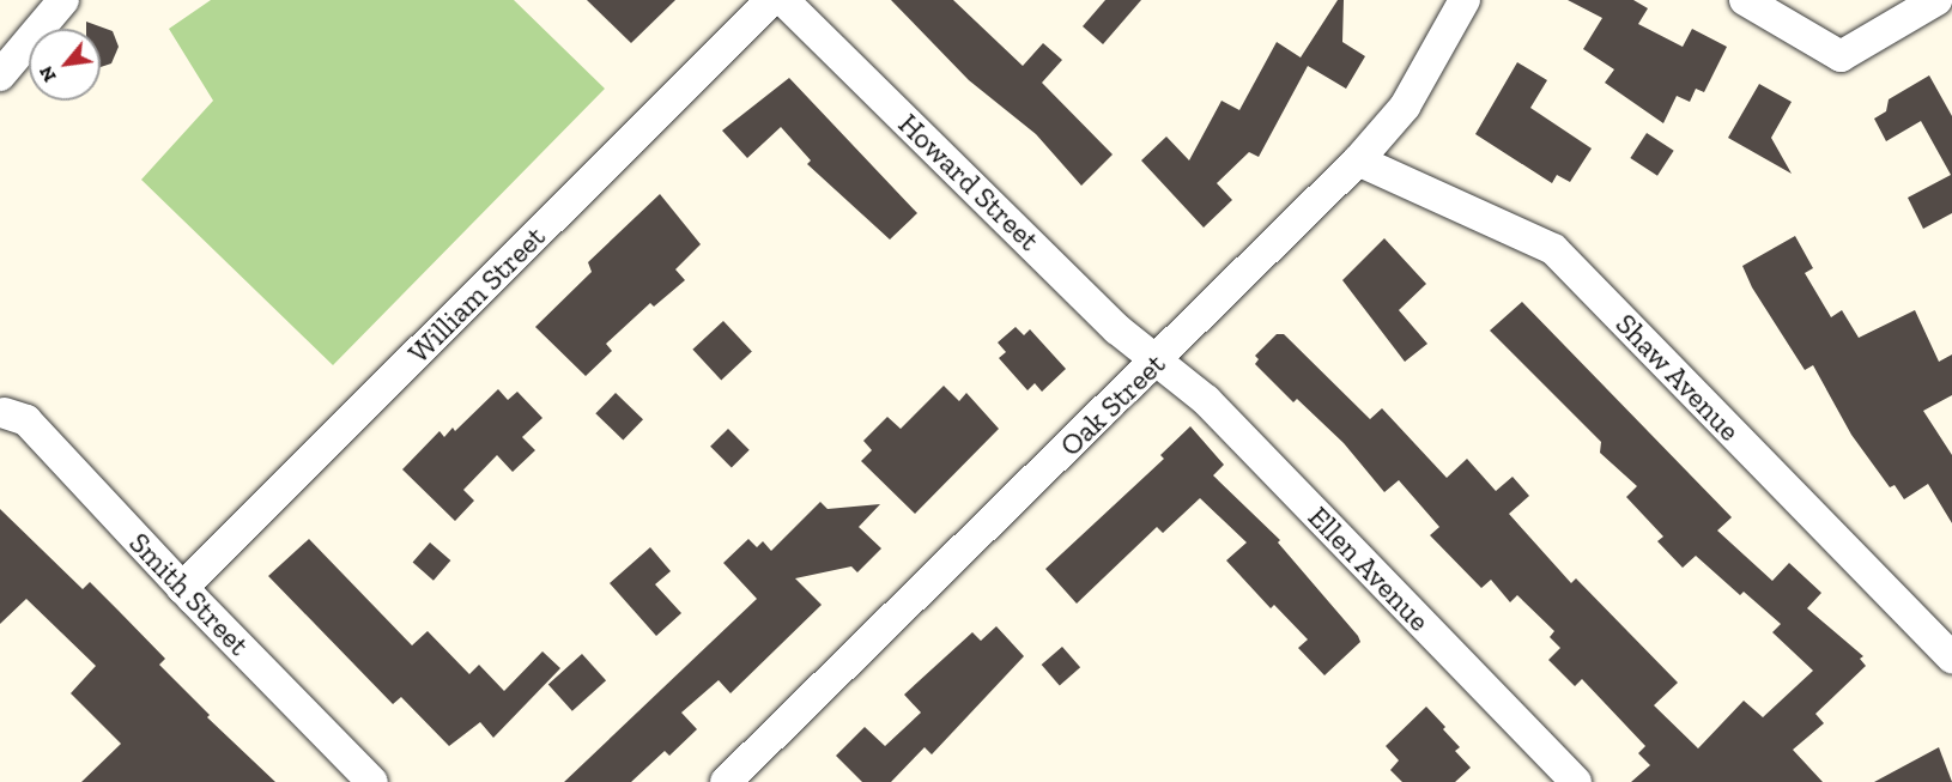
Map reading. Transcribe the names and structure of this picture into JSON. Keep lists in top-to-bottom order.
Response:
{
  "streets": {
    "street": [
      "Howard Street",
      "William Street",
      "Shaw Avenue",
      "Oak Street",
      "Ellen Avenue",
      "Smith Street"
    ]
  },
  "crossings": [
    ["Howard Street", "Oak Street"],
    ["Howard Street", "Ellen Avenue"],
    ["William Street", "Smith Street"],
    ["Shaw Avenue", "Oak Street"],
    ["Oak Street", "Ellen Avenue"]
  ],
  "north": "bottom left"
}
